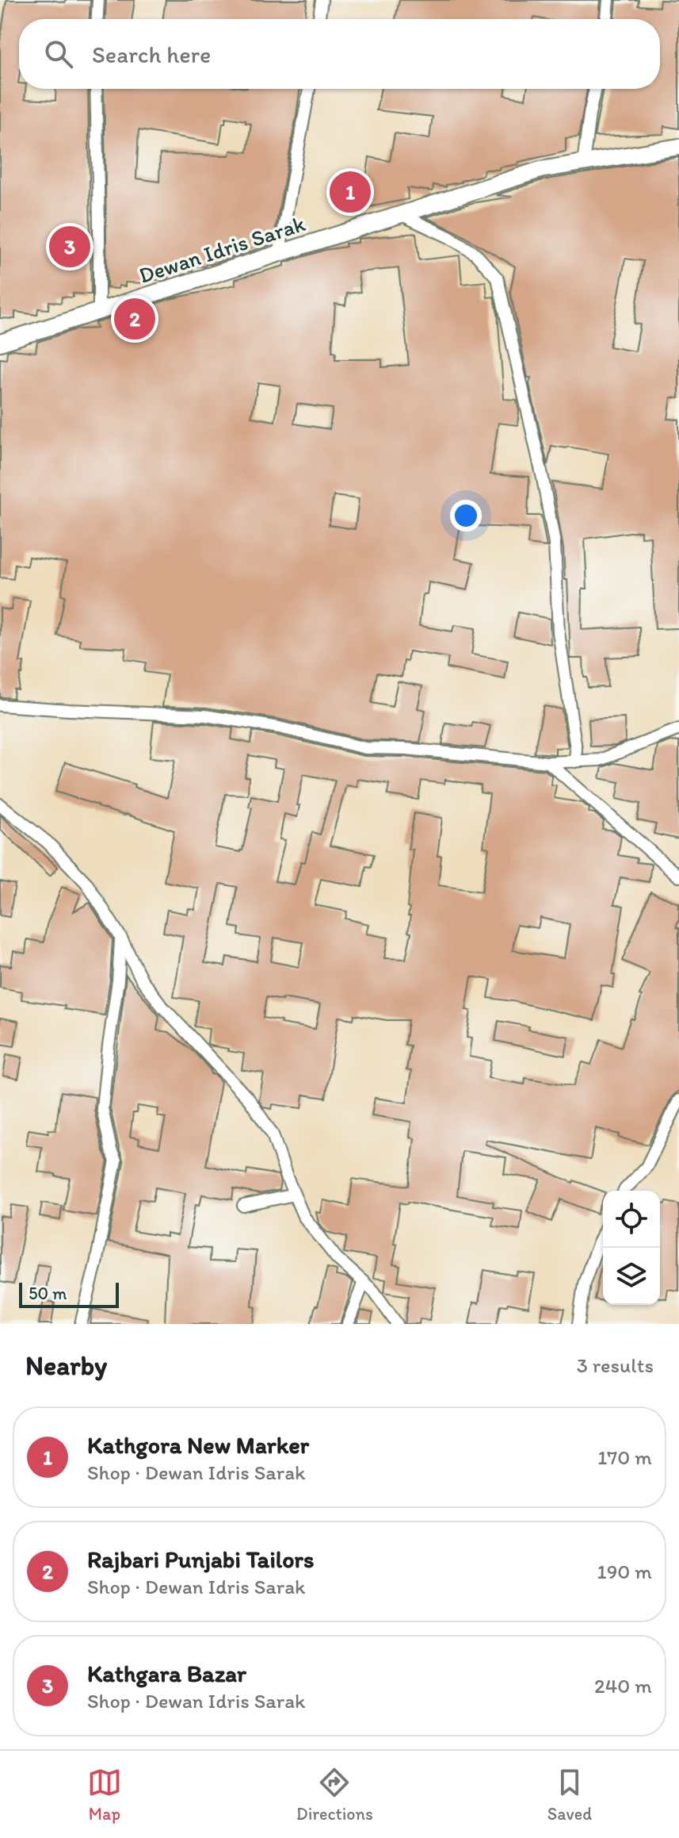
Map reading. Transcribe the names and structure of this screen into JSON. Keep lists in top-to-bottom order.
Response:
{
  "streets": {
    "main road": ["Dewan Idris Sarak"]
  },
  "scale_bar": "50 m",
  "page": {
    "search": "Search here",
    "pins": ["1", "3", "2"],
    "scale": "50 m",
    "heading": ["Nearby", "3 results"],
    "list": [
      {
        "mark": "1",
        "name": "Kathgora New Marker",
        "note": "Shop · Dewan Idris Sarak",
        "value": "170 m"
      },
      {
        "mark": "2",
        "name": "Rajbari Punjabi Tailors",
        "note": "Shop · Dewan Idris Sarak",
        "value": "190 m"
      },
      {
        "mark": "3",
        "name": "Kathgara Bazar",
        "note": "Shop · Dewan Idris Sarak",
        "value": "240 m"
      }
    ],
    "nav": ["Map", "Directions", "Saved"]
  }
}
